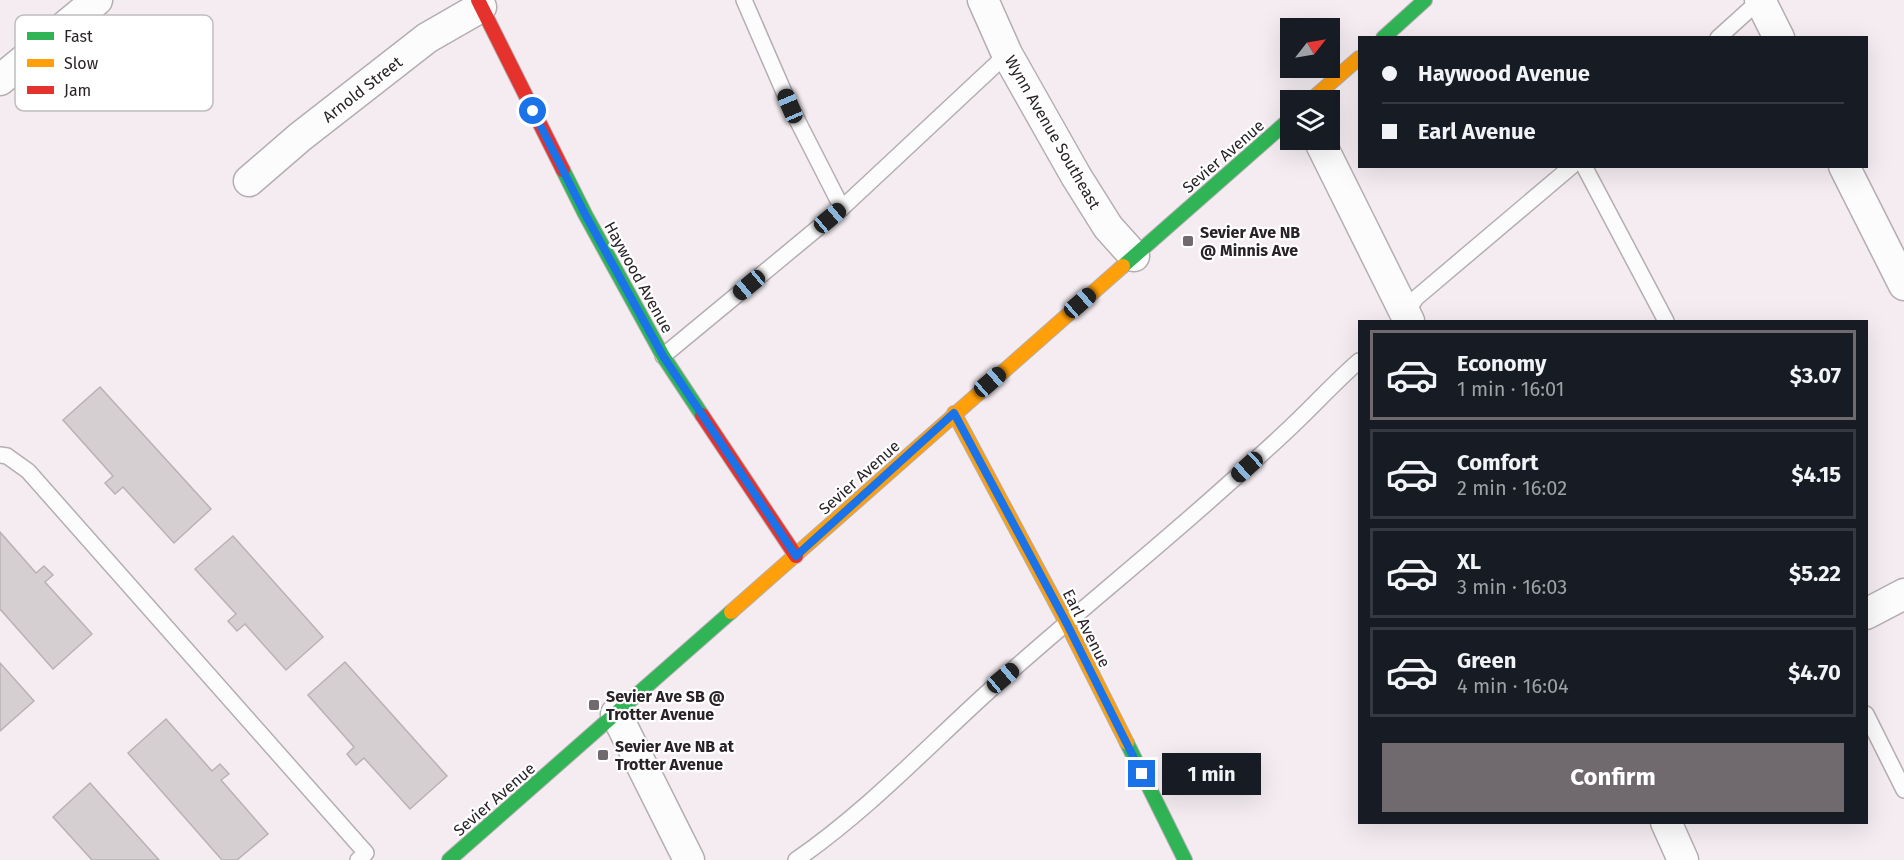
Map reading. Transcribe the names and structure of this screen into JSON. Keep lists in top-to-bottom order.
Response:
{
  "streets": {
    "street": [
      "Arnold Street",
      "Wynn Avenue Southeast",
      "Sevier Avenue",
      "Haywood Avenue",
      "Earl Avenue"
    ]
  },
  "crossings": [
    ["Arnold Street", "Haywood Avenue"],
    ["Wynn Avenue Southeast", "Sevier Avenue"],
    ["Sevier Avenue", "Haywood Avenue"],
    ["Sevier Avenue", "Earl Avenue"]
  ],
  "places": {
    "transit": ["Sevier Ave NB @ Minnis Ave", "Sevier Ave SB @ Trotter Avenue", "Sevier Ave NB at Trotter Avenue"]
  },
  "legend": ["Fast", "Slow", "Jam"],
  "north": "top right",
  "page": {
    "banner": ["Haywood Avenue", "Earl Avenue"],
    "list": [
      {
        "name": "Economy",
        "note": "1 min · 16:01",
        "value": "$3.07"
      },
      {
        "name": "Comfort",
        "note": "2 min · 16:02",
        "value": "$4.15"
      },
      {
        "name": "XL",
        "note": "3 min · 16:03",
        "value": "$5.22"
      },
      {
        "name": "Green",
        "note": "4 min · 16:04",
        "value": "$4.70"
      }
    ],
    "buttons": "Confirm",
    "bubble": "1 min"
  }
}
